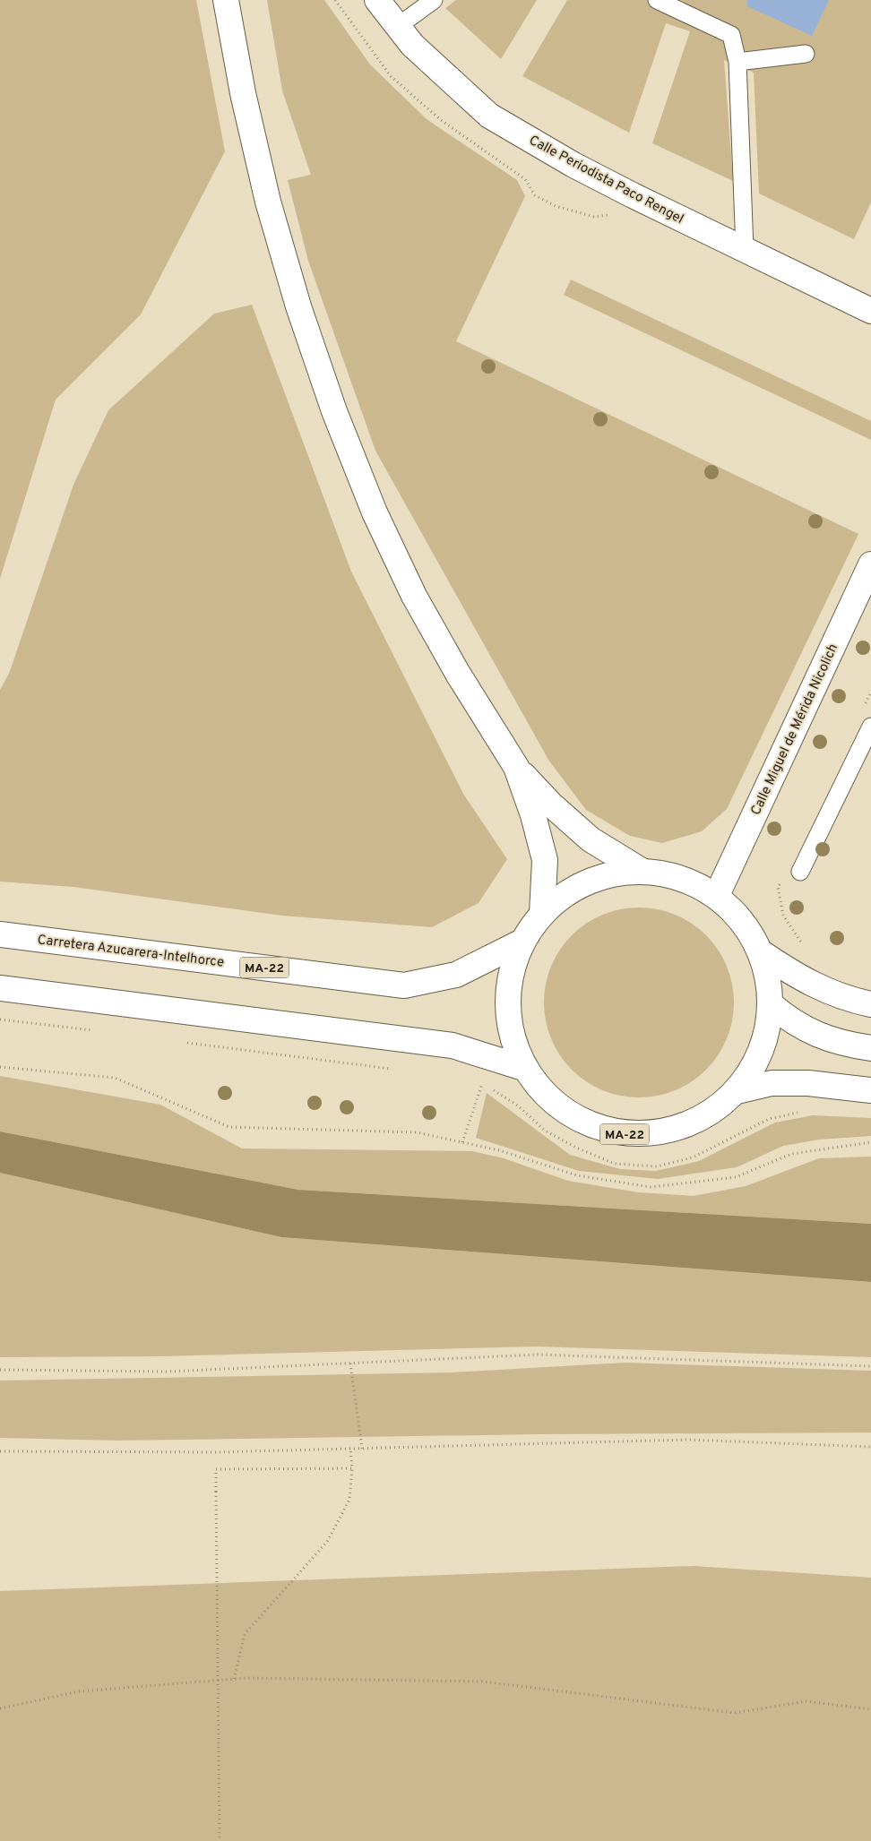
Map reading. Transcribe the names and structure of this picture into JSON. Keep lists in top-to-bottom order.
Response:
{
  "streets": {
    "main road": [
      "Calle Periodista Paco Rengel",
      "Calle Miguel de Mérida Nicolich",
      "Carretera Azucarera-Intelhorce",
      "MA-22"
    ]
  },
  "crossings": [
    ["Calle Miguel de Mérida Nicolich", "MA-22"],
    ["Carretera Azucarera-Intelhorce", "MA-22"]
  ]
}
